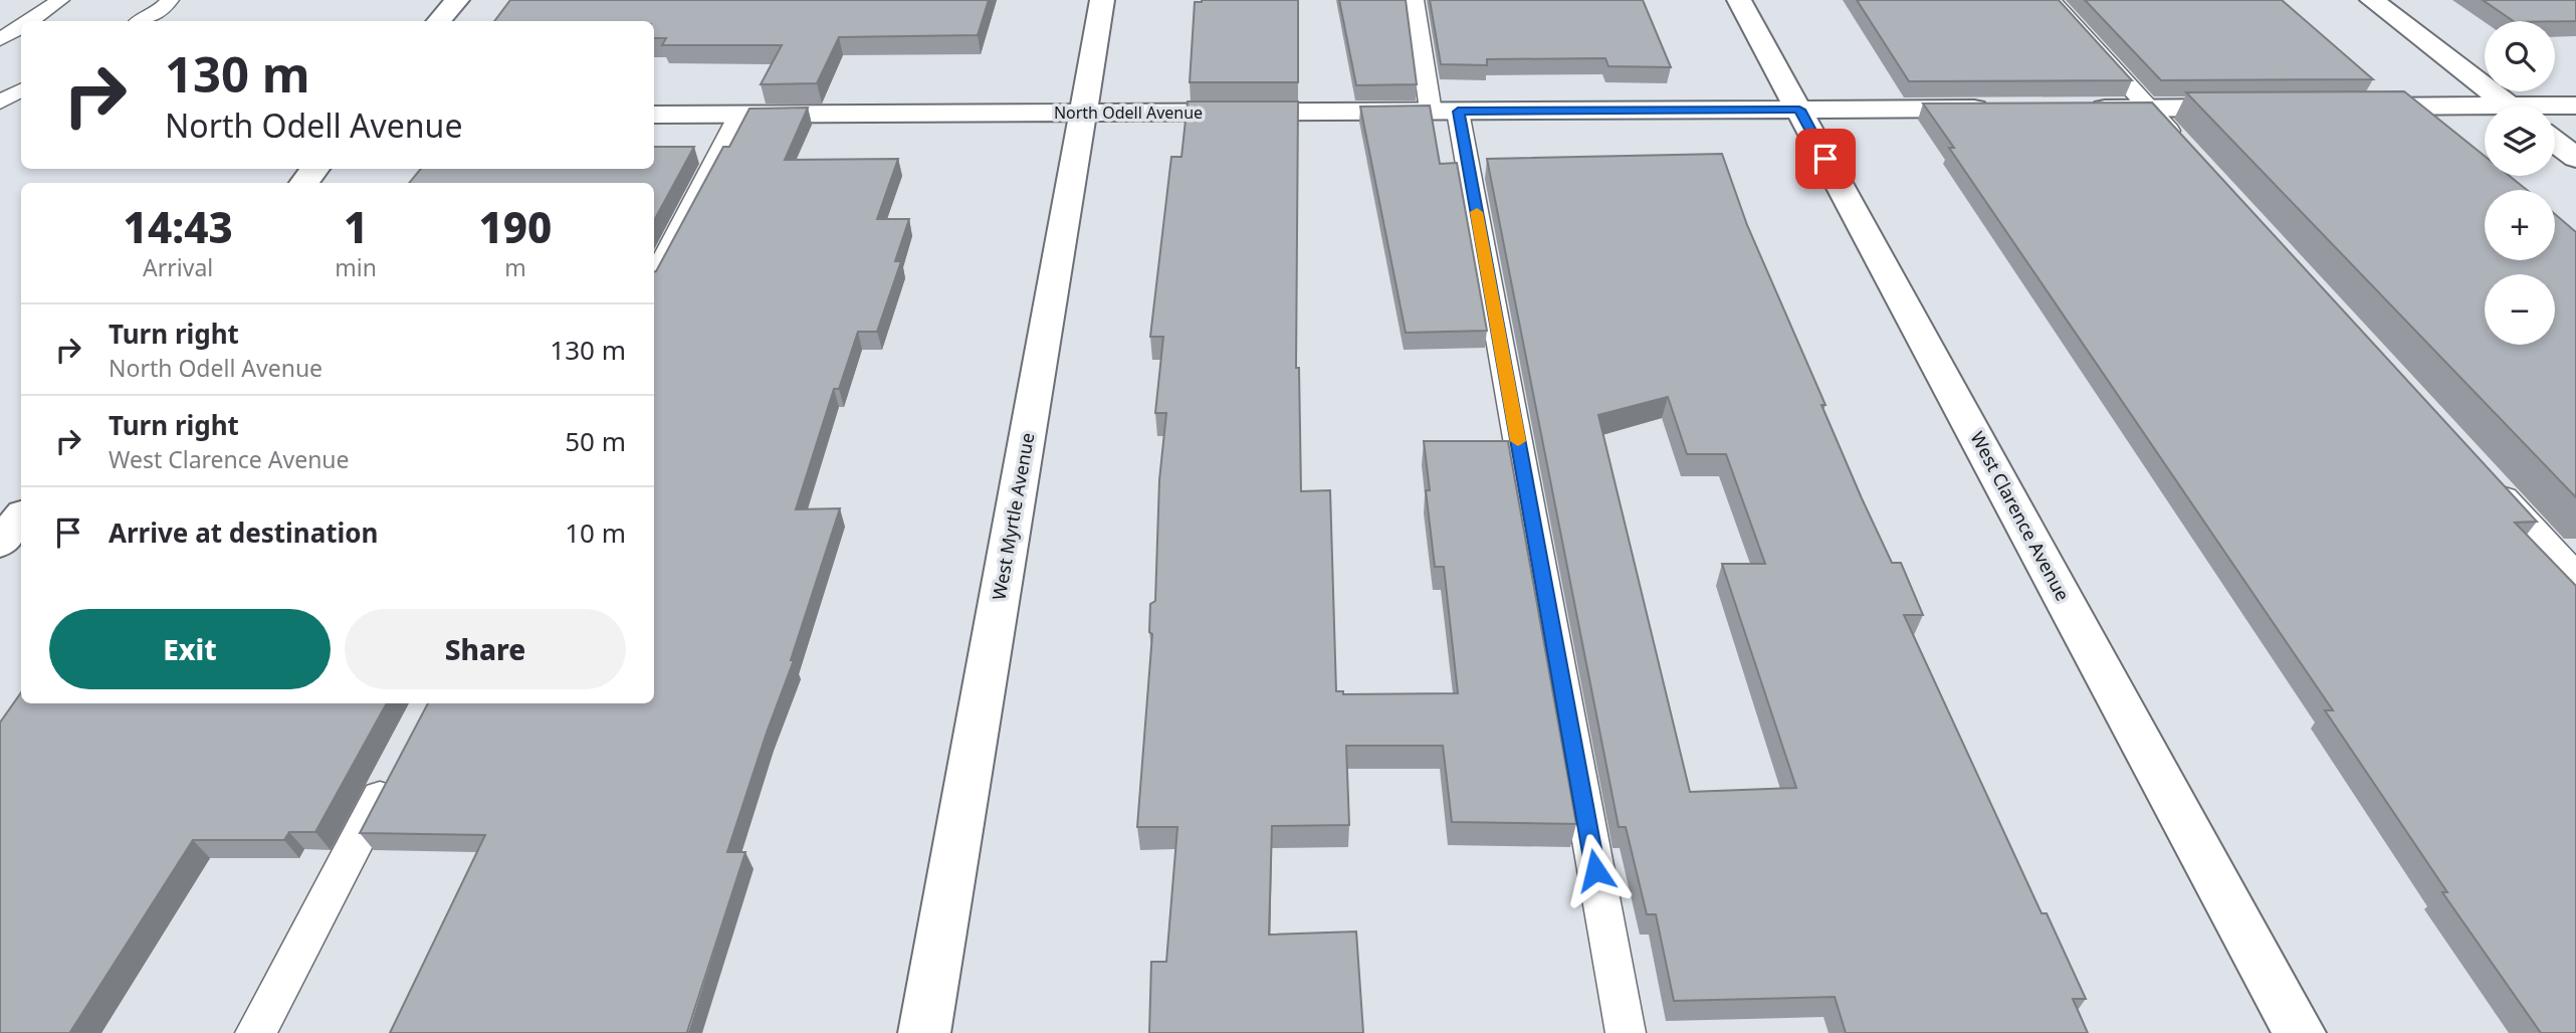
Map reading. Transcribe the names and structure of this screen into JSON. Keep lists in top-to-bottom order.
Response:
{
  "streets": {
    "street": ["North Odell Avenue", "West Myrtle Avenue", "West Clarence Avenue"]
  },
  "crossings": [
    ["North Odell Avenue", "West Myrtle Avenue"],
    ["North Odell Avenue", "West Clarence Avenue"]
  ],
  "page": {
    "map_buttons": ["+", "−"],
    "turn": ["130 m", "North Odell Avenue"],
    "eta": [
      "14:43",
      "Arrival",
      "1",
      "min",
      "190",
      "m"
    ],
    "list": [
      {
        "name": "Turn right",
        "note": "North Odell Avenue",
        "value": "130 m"
      },
      {
        "name": "Turn right",
        "note": "West Clarence Avenue",
        "value": "50 m"
      },
      {
        "name": "Arrive at destination",
        "value": "10 m"
      }
    ],
    "buttons": ["Exit", "Share"]
  }
}
